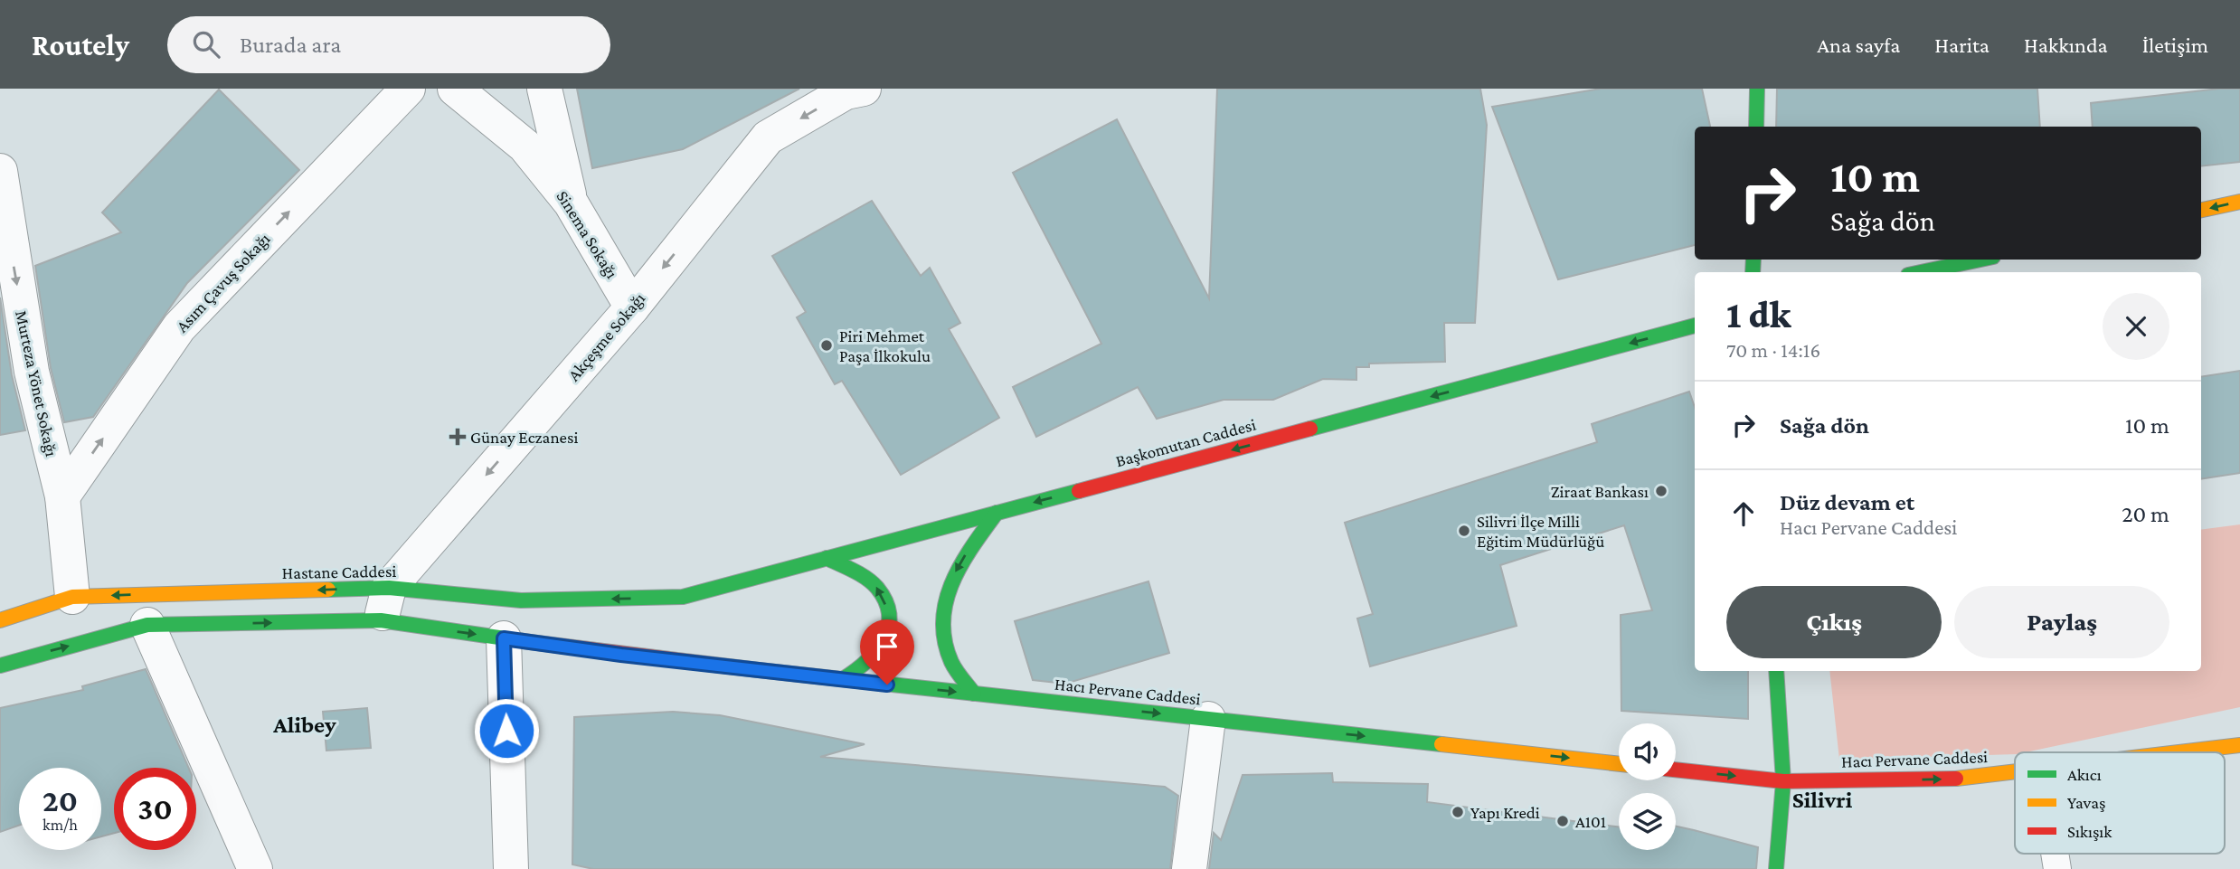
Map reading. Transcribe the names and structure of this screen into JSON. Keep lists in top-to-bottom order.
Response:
{
  "streets": {
    "main road": ["Başkomutan Caddesi", "Hastane Caddesi", "Hacı Pervane Caddesi"],
    "street": [
      "Sinema Sokağı",
      "Asım Çavuş Sokağı",
      "Akçeşme Sokağı",
      "Murteza Yönet Sokağı"
    ]
  },
  "crossings": [
    ["Sinema Sokağı", "Akçeşme Sokağı"],
    ["Asım Çavuş Sokağı", "Murteza Yönet Sokağı"],
    ["Akçeşme Sokağı", "Hastane Caddesi"],
    ["Akçeşme Sokağı", "Hacı Pervane Caddesi"],
    ["Murteza Yönet Sokağı", "Hastane Caddesi"],
    ["Başkomutan Caddesi", "Hastane Caddesi"],
    ["Hastane Caddesi", "Hacı Pervane Caddesi"]
  ],
  "one_way": [
    "Asım Çavuş Sokağı",
    "Akçeşme Sokağı",
    "Murteza Yönet Sokağı",
    "Başkomutan Caddesi",
    "Hacı Pervane Caddesi"
  ],
  "districts": ["Alibey", "Silivri"],
  "places": {
    "other": [
      "Piri Mehmet Paşa İlkokulu",
      "Ziraat Bankası",
      "Silivri İlçe Milli Eğitim Müdürlüğü",
      "Yapı Kredi",
      "A101"
    ],
    "health": ["Günay Eczanesi"]
  },
  "legend": ["Akıcı", "Yavaş", "Sıkışık"],
  "page": {
    "header": "Routely",
    "search": "Burada ara",
    "nav": [
      "Ana sayfa",
      "Harita",
      "Hakkında",
      "İletişim"
    ],
    "turn": ["10 m", "Sağa dön"],
    "heading": ["1 dk", "70 m · 14:16"],
    "list": [
      {
        "name": "Sağa dön",
        "value": "10 m"
      },
      {
        "name": "Düz devam et",
        "note": "Hacı Pervane Caddesi",
        "value": "20 m"
      }
    ],
    "buttons": ["Çıkış", "Paylaş"],
    "speed": "20 km/h",
    "limit": "30"
  }
}
